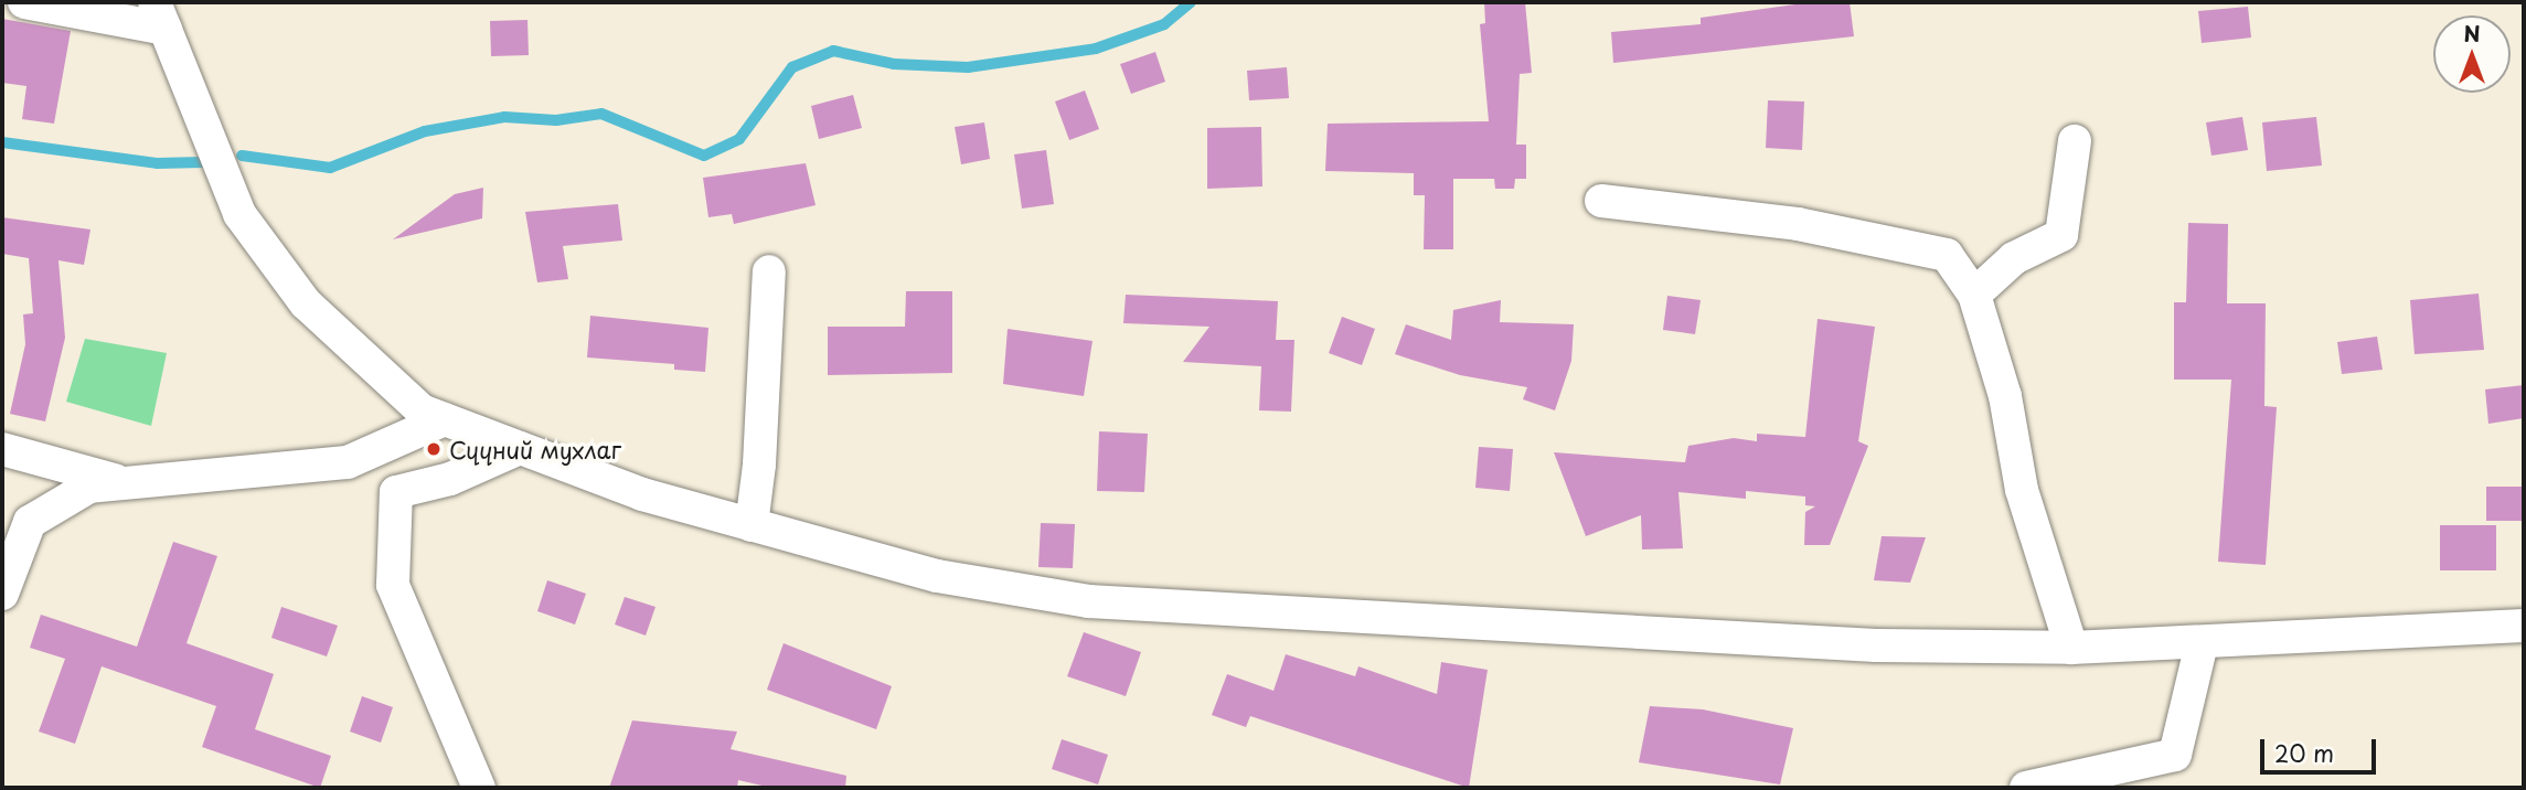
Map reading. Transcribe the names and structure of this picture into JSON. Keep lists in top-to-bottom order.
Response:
{
  "places": ["Сүүний мухлаг"],
  "scale_bar": "20 m",
  "north": "top"
}
